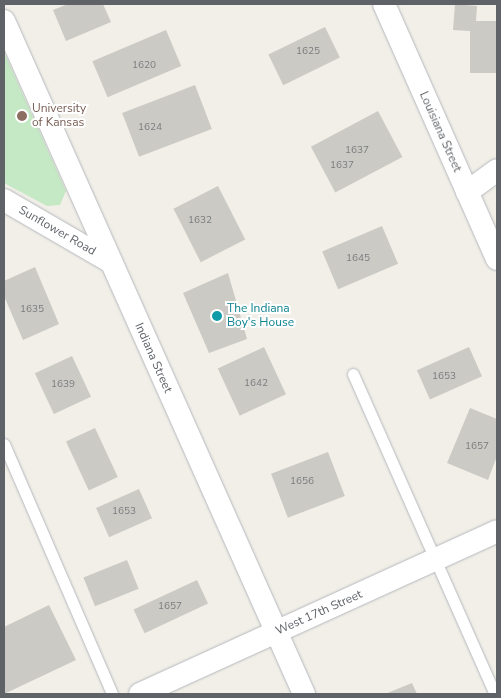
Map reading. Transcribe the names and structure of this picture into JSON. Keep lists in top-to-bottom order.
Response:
{
  "streets": {
    "street": [
      "Louisiana Street",
      "Sunflower Road",
      "Indiana Street",
      "West 17th Street"
    ]
  },
  "crossings": [
    ["Sunflower Road", "Indiana Street"],
    ["Indiana Street", "West 17th Street"]
  ],
  "places": ["University of Kansas", "The Indiana Boy's House"],
  "house_numbers": [
    "1625",
    "1620",
    "1624",
    "1637",
    "1637",
    "1632",
    "1645",
    "1635",
    "1653",
    "1642",
    "1639",
    "1657",
    "1656",
    "1653",
    "1657"
  ]
}
